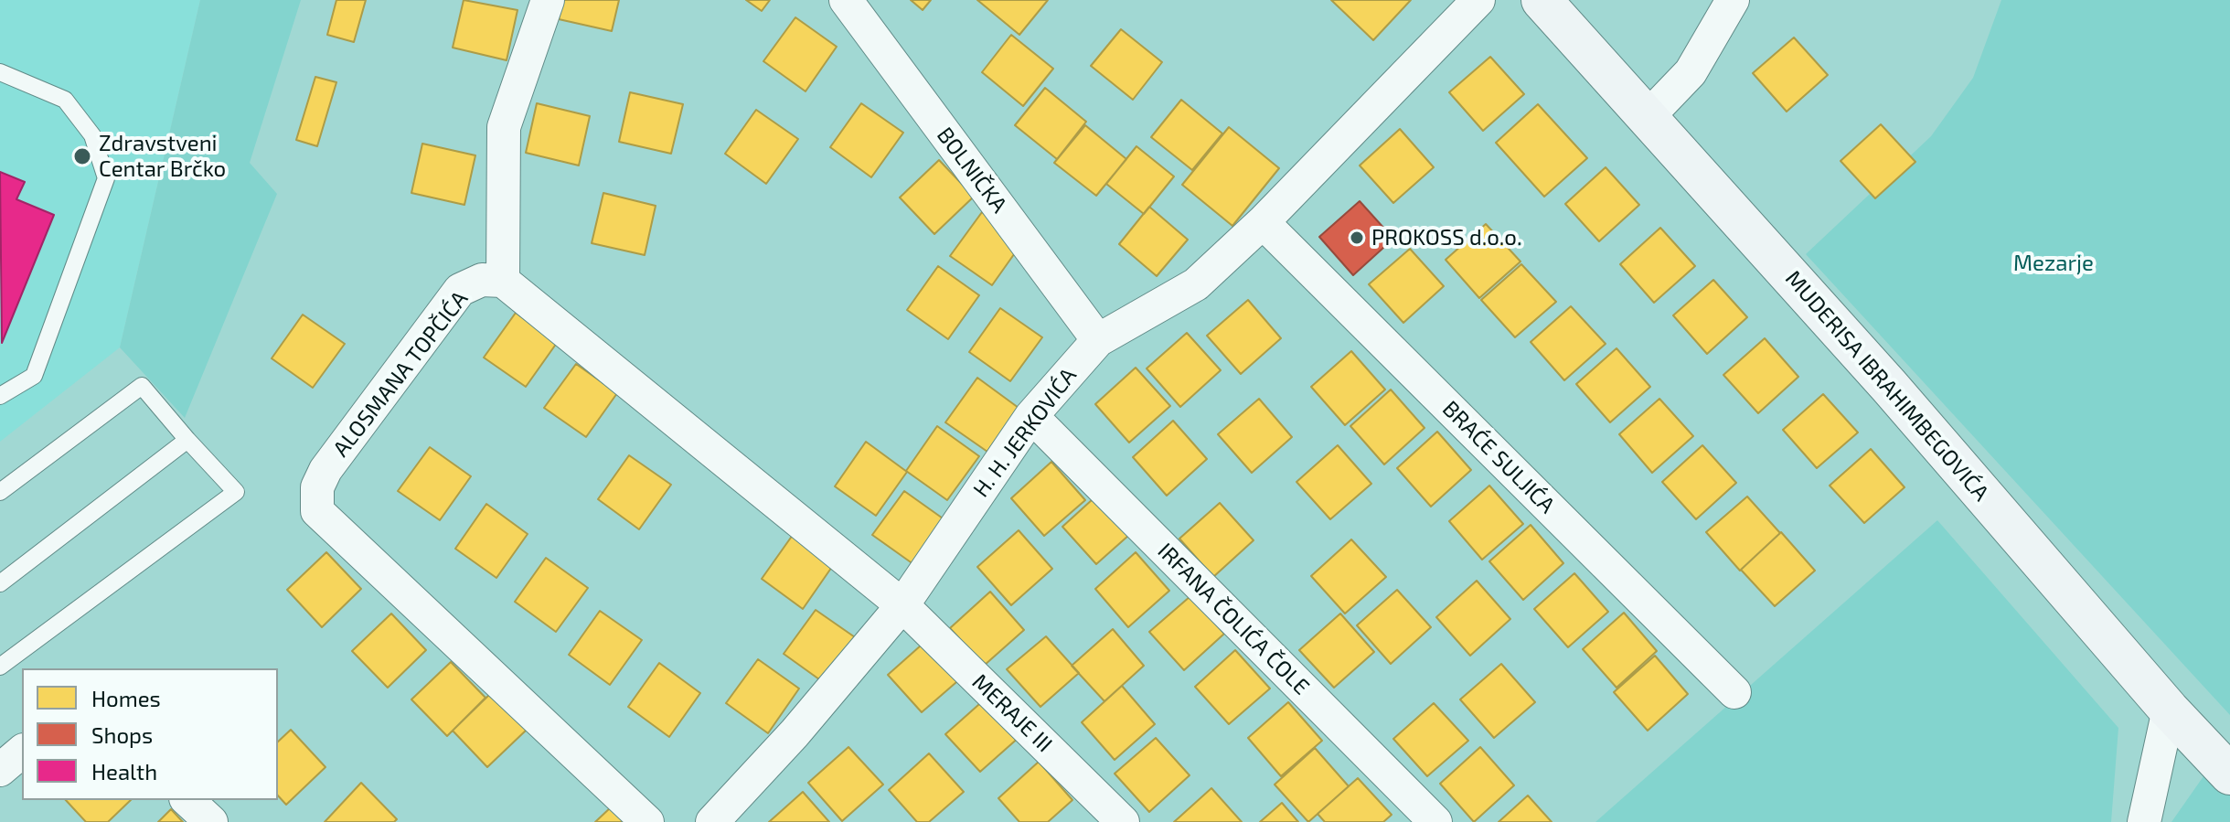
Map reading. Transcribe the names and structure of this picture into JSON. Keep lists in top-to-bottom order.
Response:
{
  "streets": {
    "main road": ["MUDERISA IBRAHIMBEGOVIĆA"],
    "street": [
      "BOLNIČKA",
      "ALOSMANA TOPČIĆA",
      "H. H. JERKOVIĆA",
      "BRAĆE SULJIĆA",
      "IRFANA ČOLIĆA ČOLE",
      "MERAJE III"
    ]
  },
  "crossings": [
    ["BOLNIČKA", "H. H. JERKOVIĆA"],
    ["H. H. JERKOVIĆA", "BRAĆE SULJIĆA"],
    ["H. H. JERKOVIĆA", "IRFANA ČOLIĆA ČOLE"],
    ["H. H. JERKOVIĆA", "MERAJE III"]
  ],
  "parks": ["Mezarje"],
  "places": ["Zdravstveni Centar Brčko", "PROKOSS d.o.o."],
  "legend": ["Homes", "Shops", "Health"]
}
